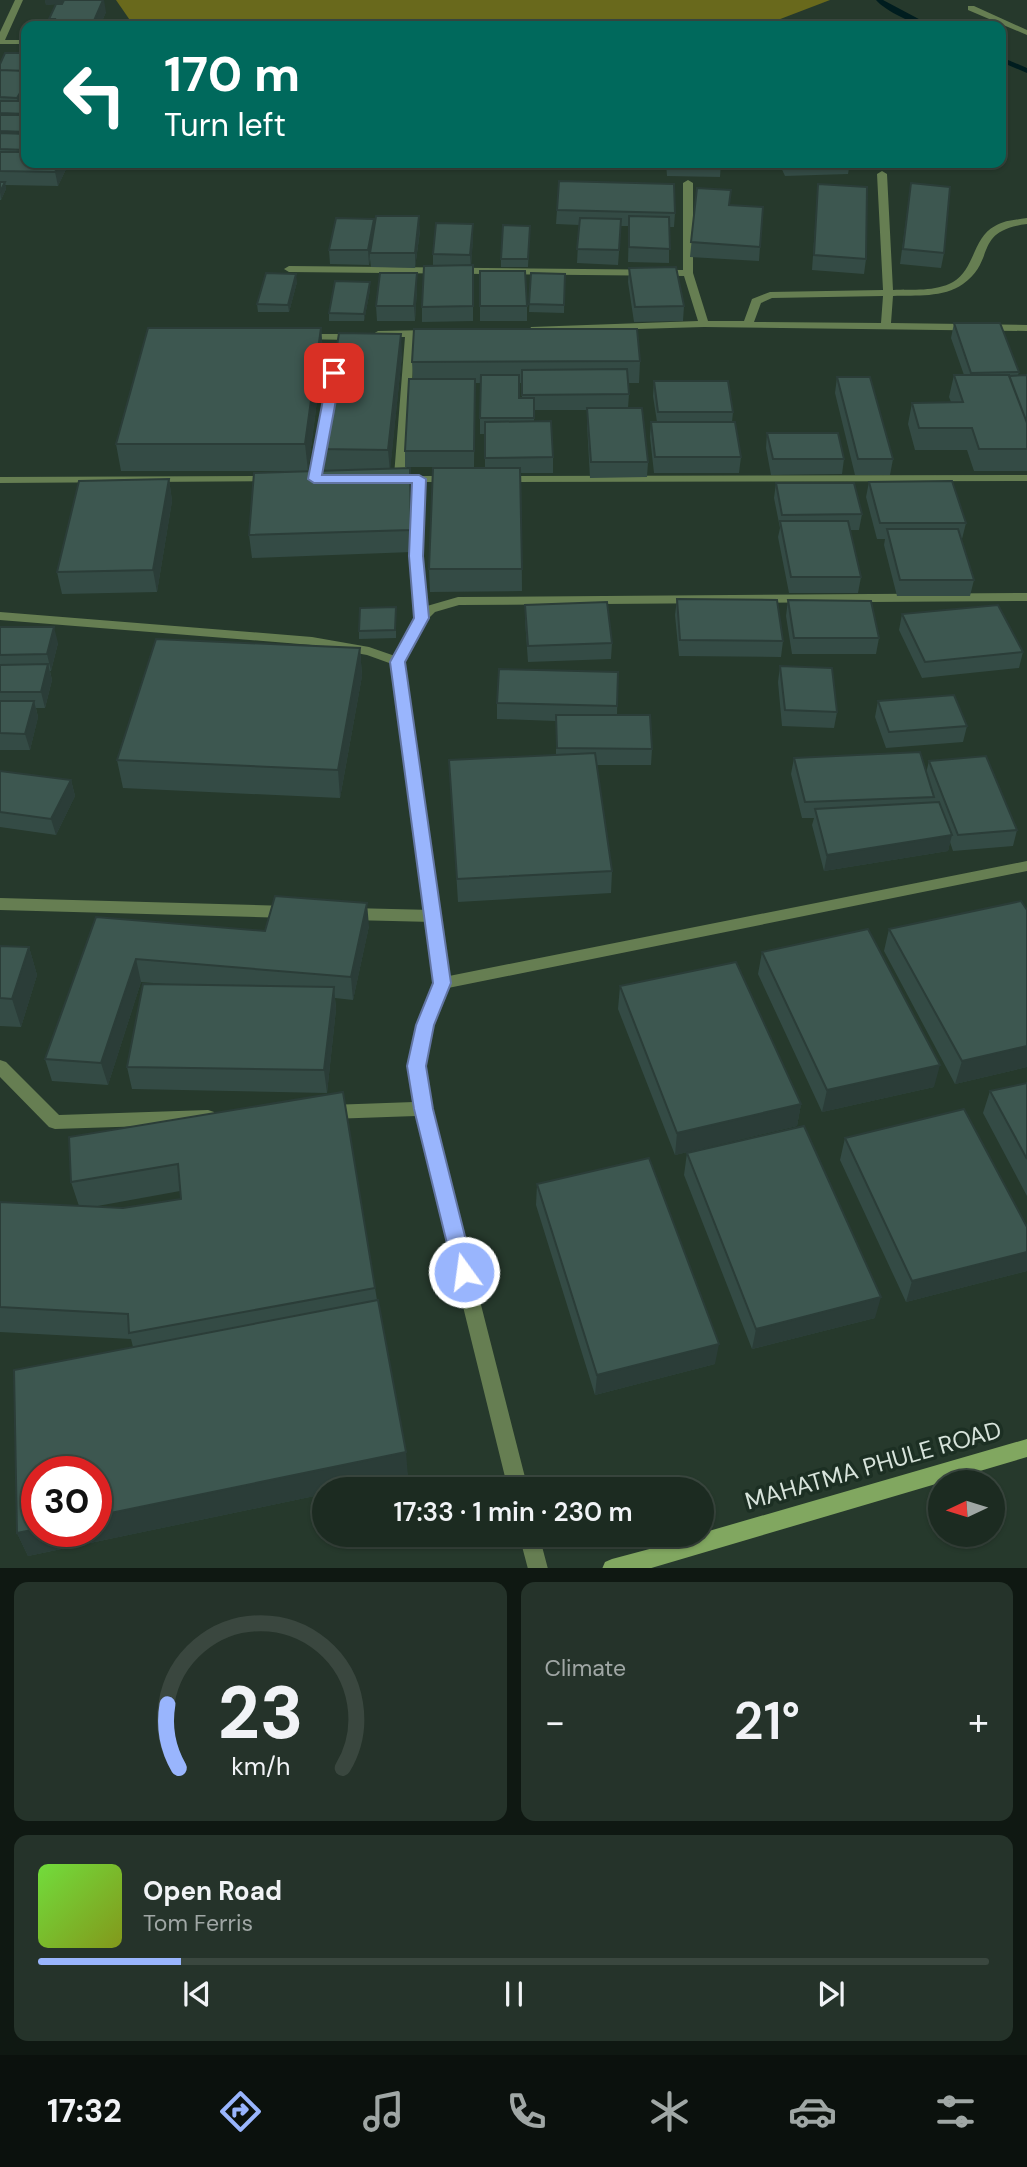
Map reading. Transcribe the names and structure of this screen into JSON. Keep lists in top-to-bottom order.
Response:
{
  "streets": {
    "street": ["MAHATMA PHULE ROAD"]
  },
  "north": "left",
  "page": {
    "turn": ["170 m", "Turn left"],
    "limit": "30",
    "trip": "17:33 · 1 min · 230 m",
    "tile": "Climate",
    "heat": ["−", "21°", "+"],
    "song": ["Open Road", "Tom Ferris"],
    "tabs": "17:32",
    "gauge": ["23", "km/h"]
  }
}
